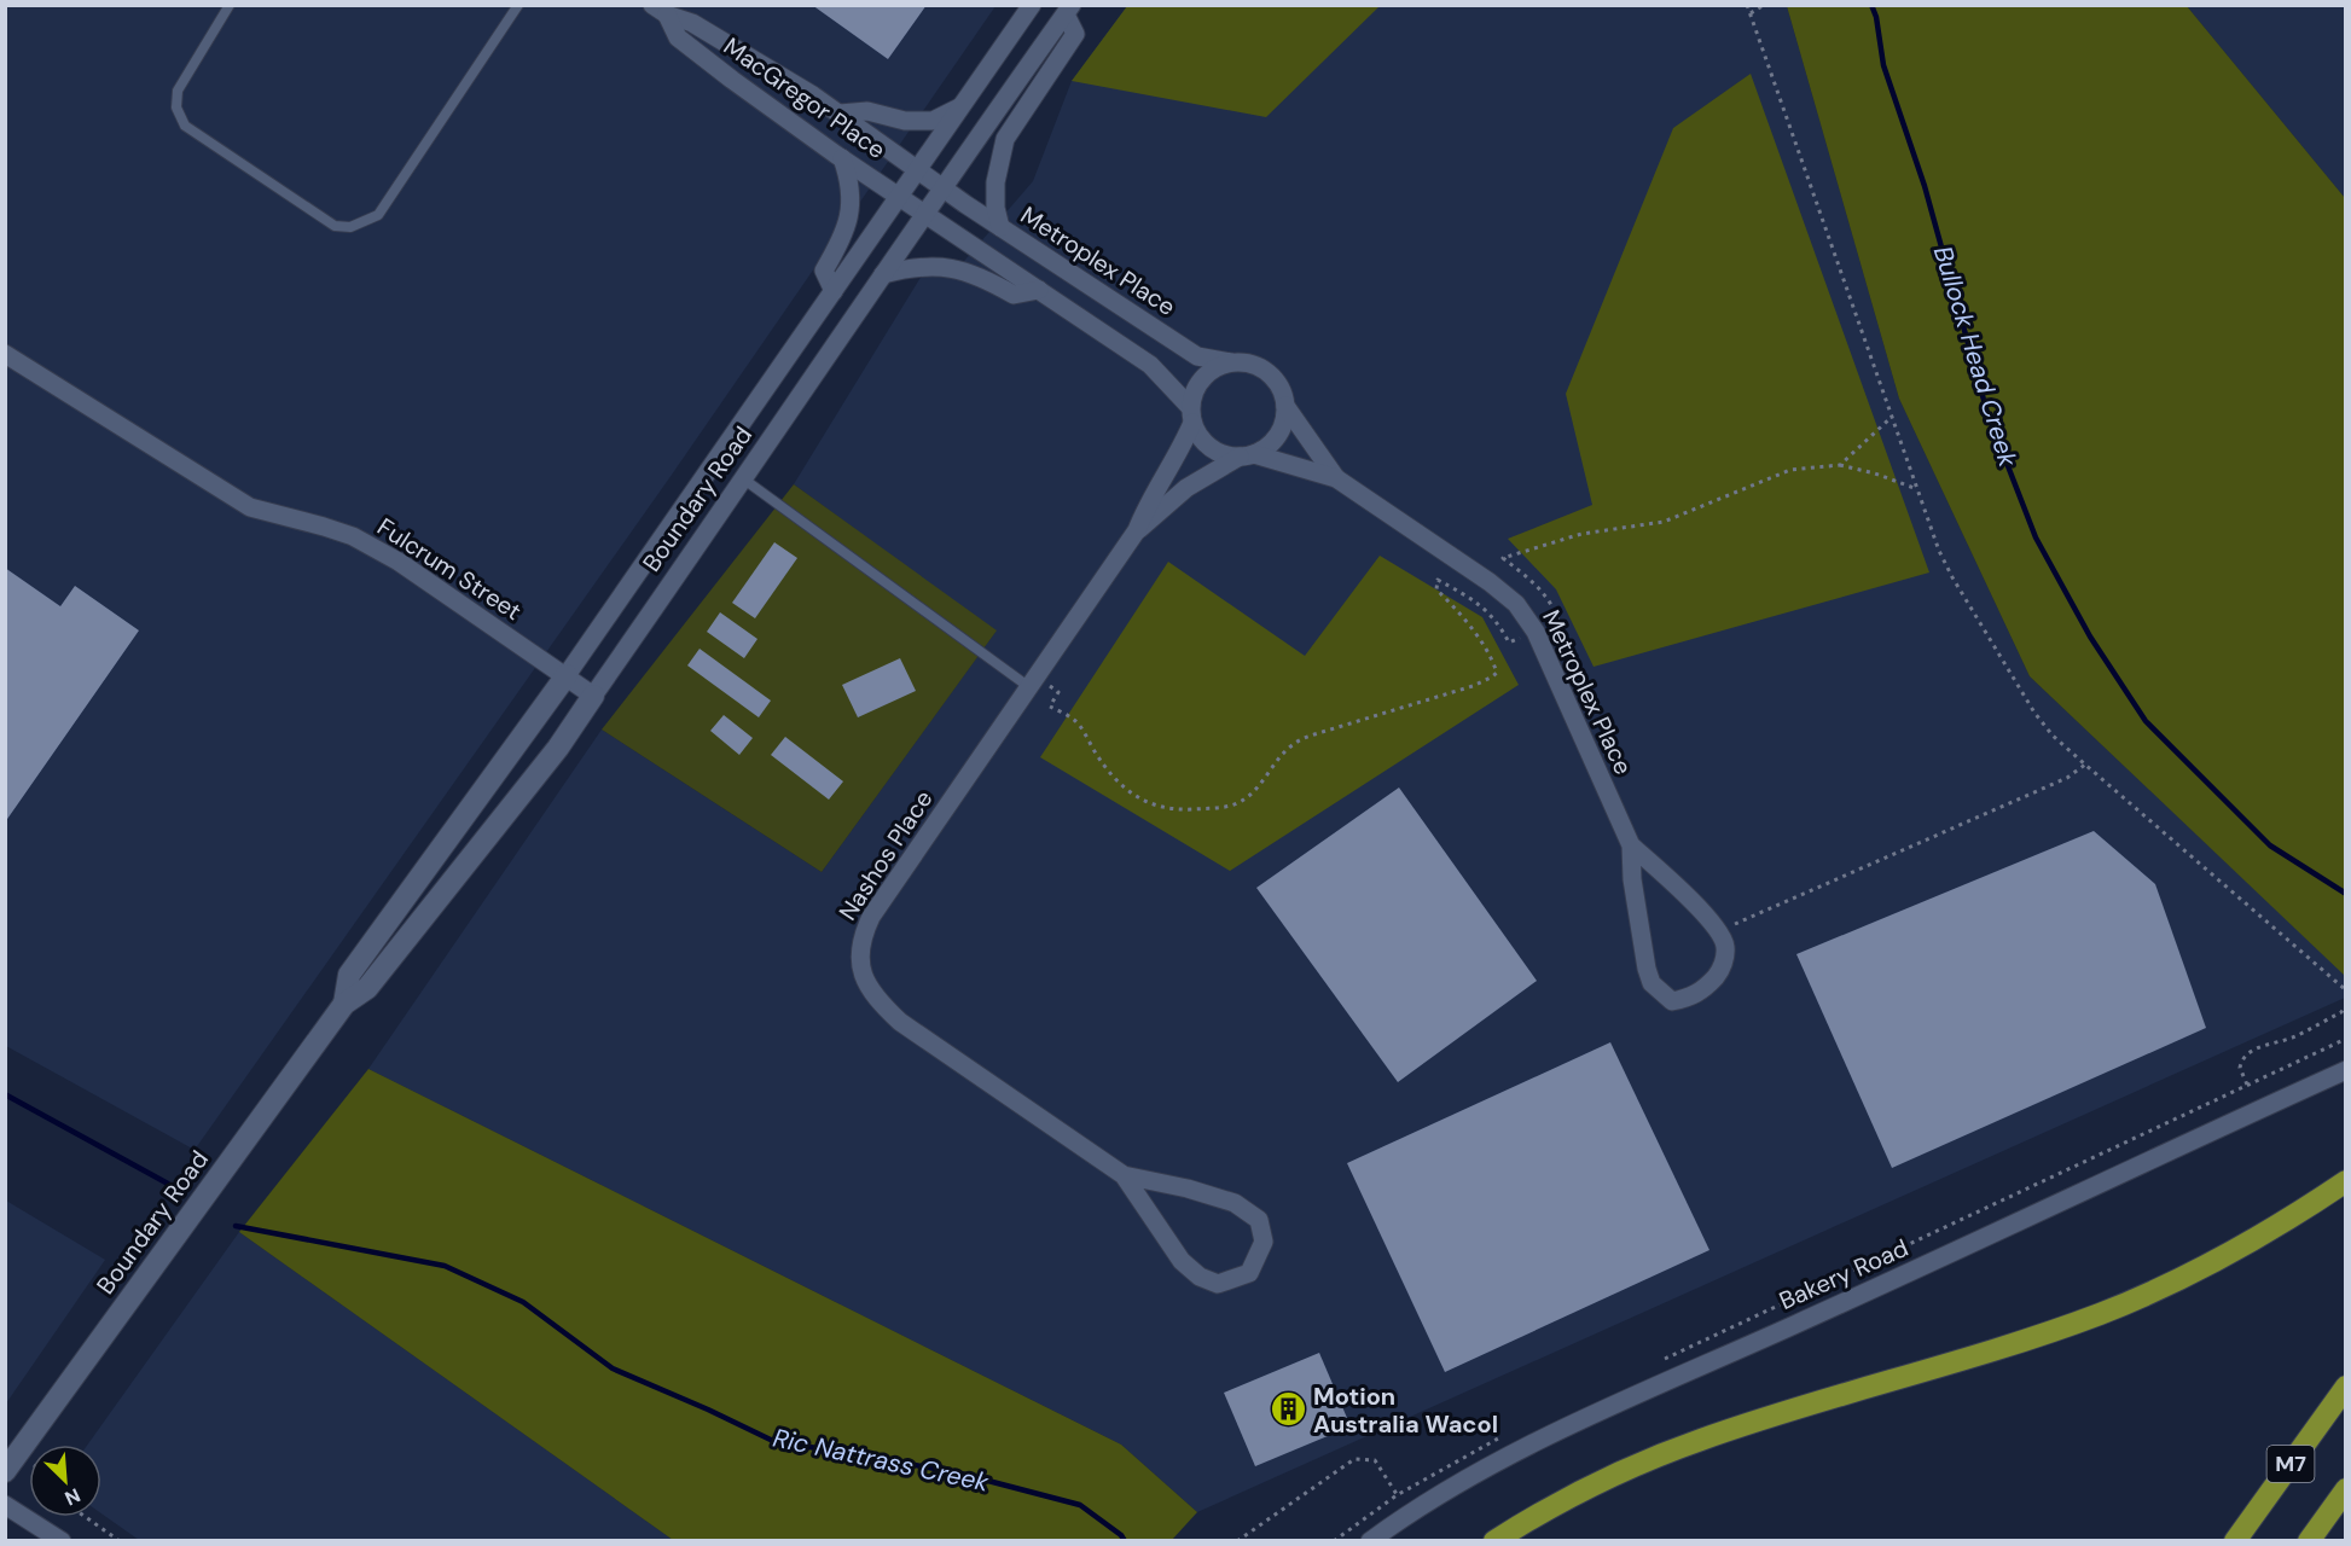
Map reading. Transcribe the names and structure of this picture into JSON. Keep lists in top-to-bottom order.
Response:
{
  "streets": {
    "highway": ["M7"],
    "street": [
      "MacGregor Place",
      "Metroplex Place",
      "Boundary Road",
      "Fulcrum Street",
      "Nashos Place",
      "Bakery Road"
    ]
  },
  "crossings": [
    ["MacGregor Place", "Metroplex Place"],
    ["MacGregor Place", "Boundary Road"],
    ["Metroplex Place", "Boundary Road"],
    ["Metroplex Place", "Nashos Place"],
    ["Boundary Road", "Fulcrum Street"]
  ],
  "water": ["Bullock Head Creek", "Ric Nattrass Creek"],
  "places": {
    "building": ["Motion Australia Wacol"]
  },
  "north": "bottom right"
}
